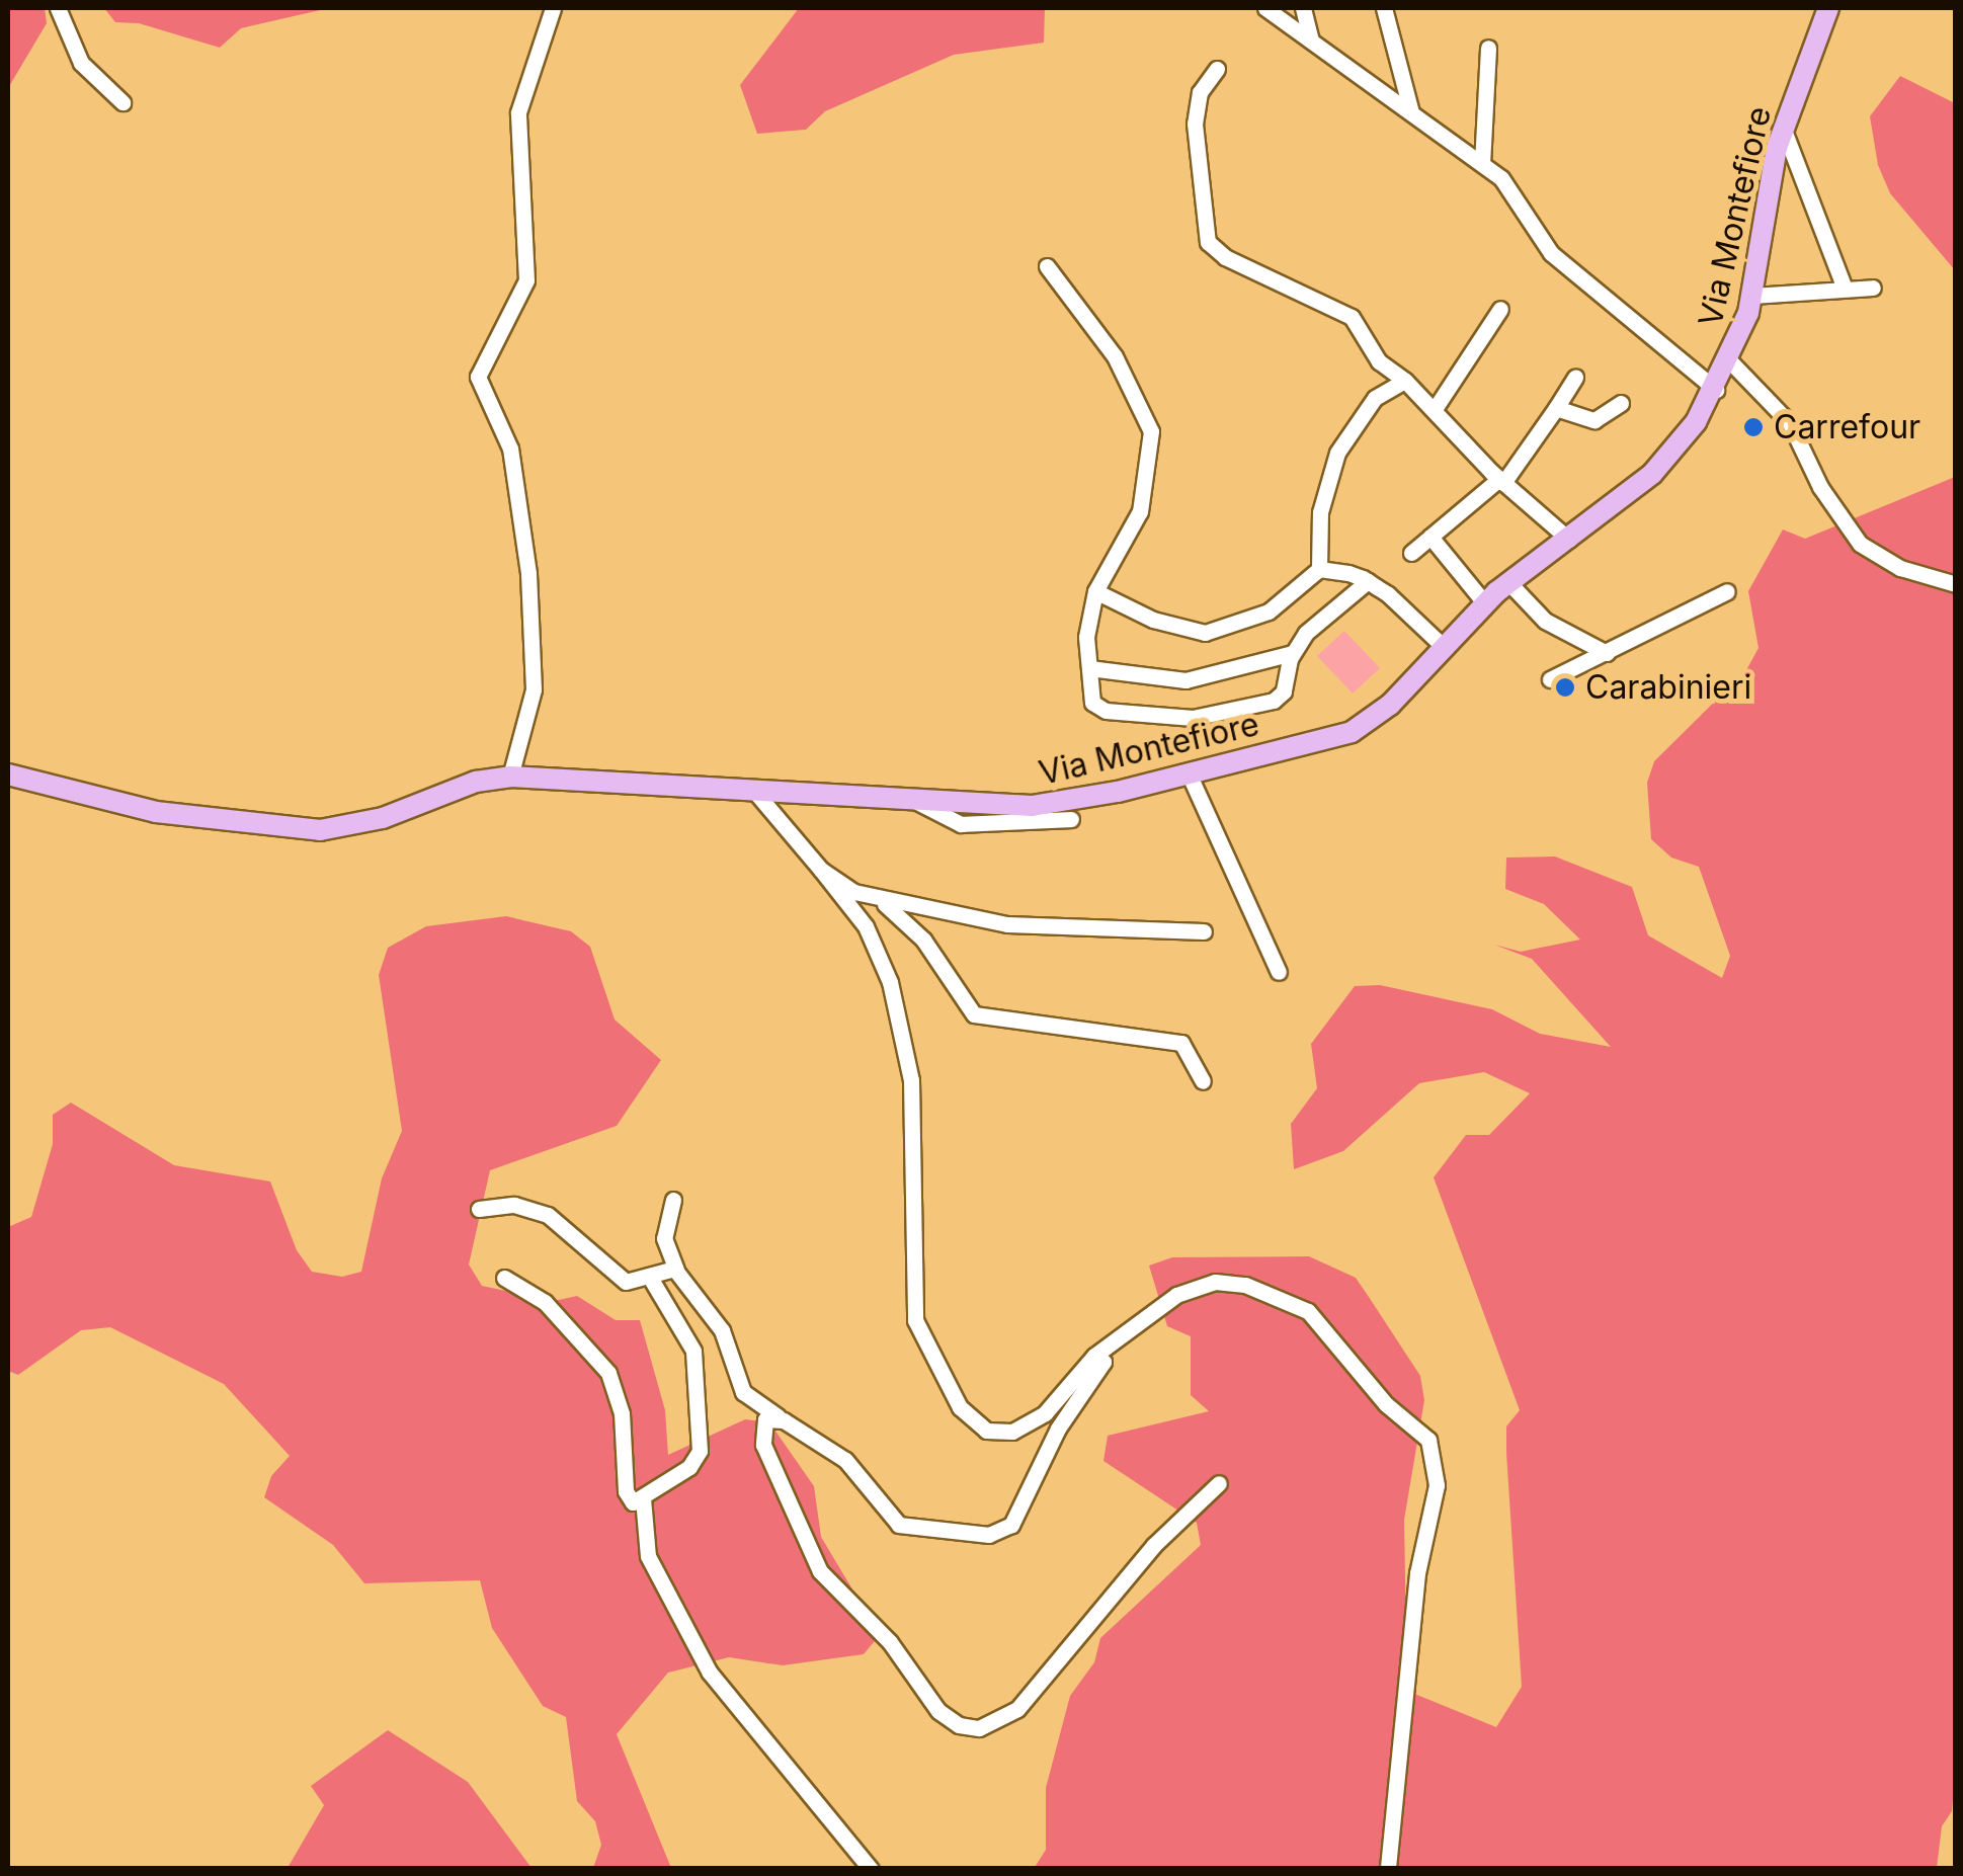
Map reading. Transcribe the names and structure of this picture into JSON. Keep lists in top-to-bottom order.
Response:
{
  "streets": {
    "main road": ["Via Montefiore"]
  },
  "places": ["Carrefour", "Carabinieri"]
}
